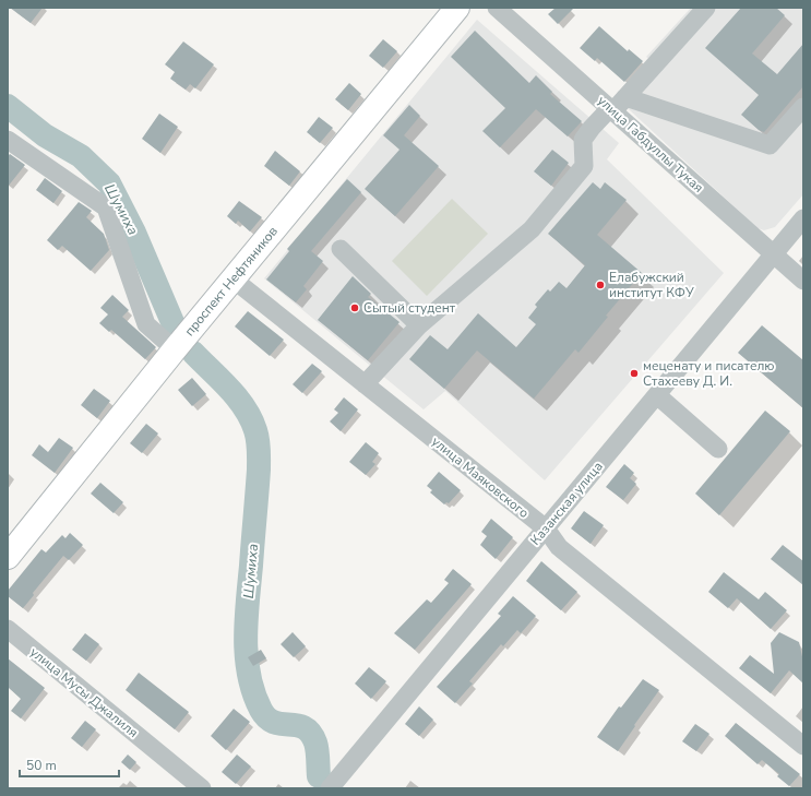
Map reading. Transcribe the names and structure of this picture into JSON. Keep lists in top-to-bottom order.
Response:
{
  "streets": {
    "main road": ["проспект Нефтяников"],
    "street": [
      "улица Габдуллы Тукая",
      "улица Маяковского",
      "Казанская улица",
      "улица Мусы Джалиля"
    ]
  },
  "crossings": [
    ["улица Габдуллы Тукая", "Казанская улица"],
    ["проспект Нефтяников", "улица Маяковского"],
    ["улица Маяковского", "Казанская улица"]
  ],
  "water": ["Шумиха"],
  "places": ["Елабужский институт КФУ", "Сытый студент", "меценату и писателю Стахееву Д. И."],
  "scale_bar": "50 m"
}
